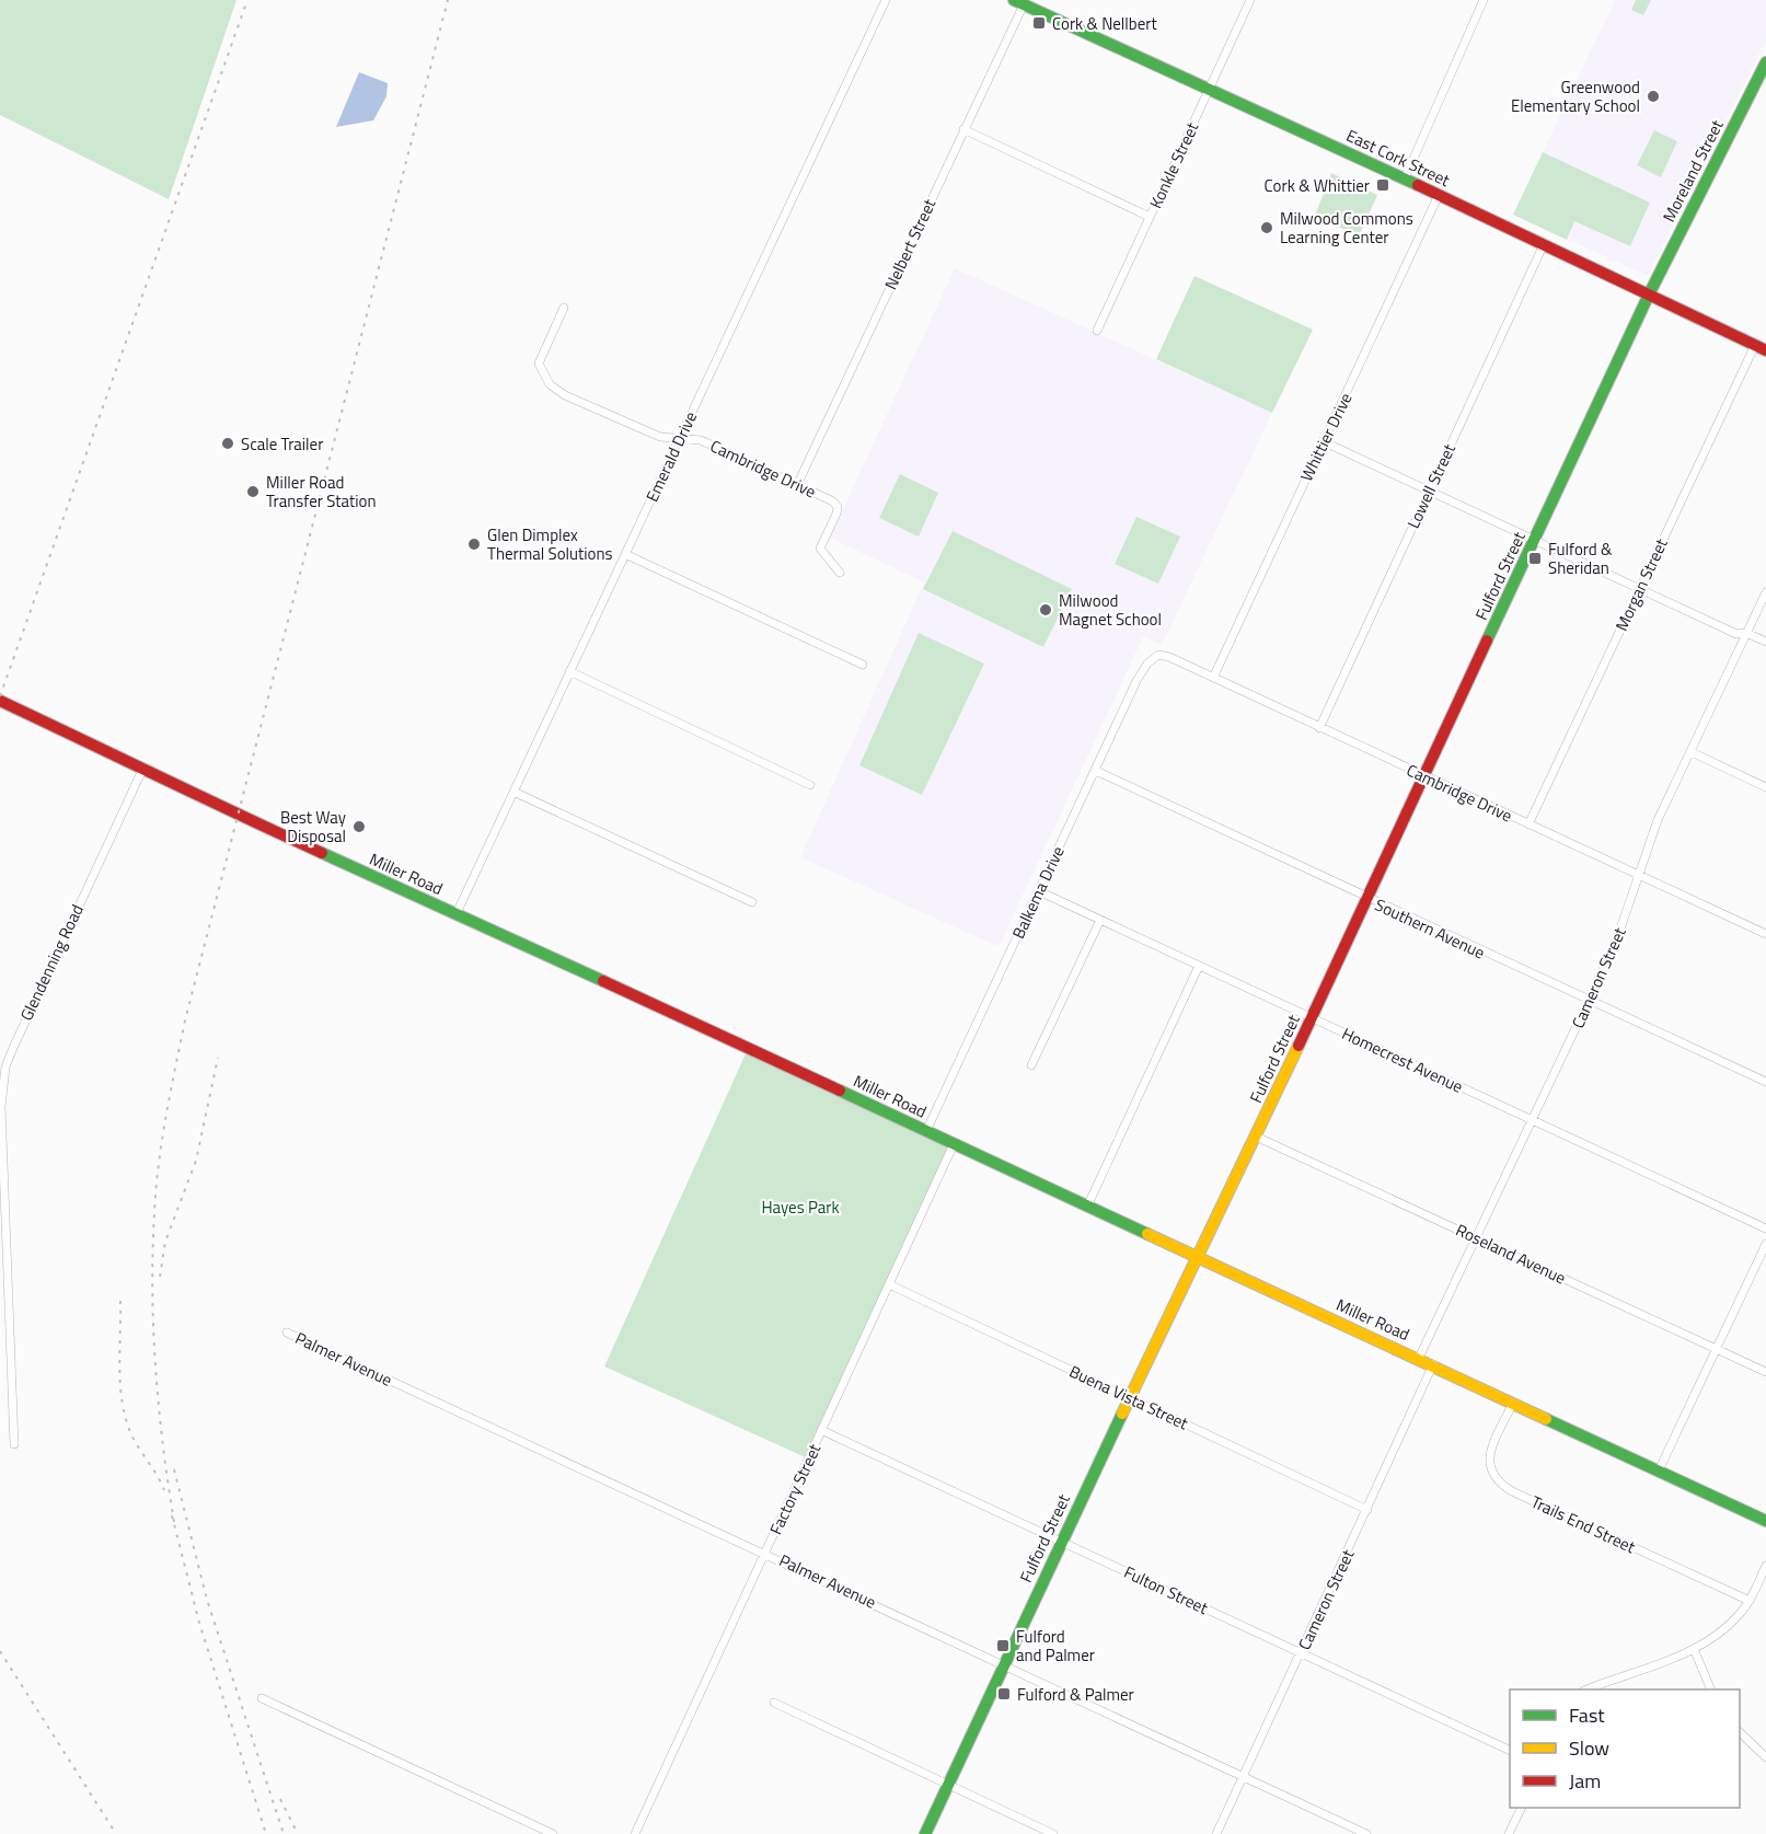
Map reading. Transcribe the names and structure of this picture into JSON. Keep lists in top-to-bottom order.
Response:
{
  "streets": {
    "street": [
      "East Cork Street",
      "Konkle Street",
      "Moreland Street",
      "Nelbert Street",
      "Whittier Drive",
      "Emerald Drive",
      "Cambridge Drive",
      "Lowell Street",
      "Fulford Street",
      "Morgan Street",
      "Miller Road",
      "Balkema Drive",
      "Southern Avenue",
      "Glendenning Road",
      "Cameron Street",
      "Homecrest Avenue",
      "Roseland Avenue",
      "Palmer Avenue",
      "Buena Vista Street",
      "Factory Street",
      "Trails End Street",
      "Fulton Street"
    ]
  },
  "crossings": [
    ["East Cork Street", "Konkle Street"],
    ["East Cork Street", "Moreland Street"],
    ["East Cork Street", "Nelbert Street"],
    ["East Cork Street", "Whittier Drive"],
    ["East Cork Street", "Lowell Street"],
    ["East Cork Street", "Fulford Street"],
    ["East Cork Street", "Morgan Street"],
    ["Moreland Street", "Fulford Street"],
    ["Nelbert Street", "Cambridge Drive"],
    ["Whittier Drive", "Cambridge Drive"],
    ["Emerald Drive", "Cambridge Drive"],
    ["Emerald Drive", "Miller Road"],
    ["Cambridge Drive", "Lowell Street"],
    ["Cambridge Drive", "Fulford Street"],
    ["Cambridge Drive", "Morgan Street"],
    ["Cambridge Drive", "Balkema Drive"],
    ["Cambridge Drive", "Cameron Street"],
    ["Fulford Street", "Miller Road"],
    ["Fulford Street", "Southern Avenue"],
    ["Fulford Street", "Homecrest Avenue"],
    ["Fulford Street", "Roseland Avenue"],
    ["Fulford Street", "Palmer Avenue"],
    ["Fulford Street", "Buena Vista Street"],
    ["Fulford Street", "Fulton Street"],
    ["Miller Road", "Balkema Drive"],
    ["Miller Road", "Glendenning Road"],
    ["Miller Road", "Cameron Street"],
    ["Miller Road", "Factory Street"],
    ["Miller Road", "Trails End Street"],
    ["Balkema Drive", "Southern Avenue"],
    ["Balkema Drive", "Homecrest Avenue"],
    ["Southern Avenue", "Cameron Street"],
    ["Cameron Street", "Homecrest Avenue"],
    ["Cameron Street", "Roseland Avenue"],
    ["Cameron Street", "Palmer Avenue"],
    ["Cameron Street", "Buena Vista Street"],
    ["Cameron Street", "Fulton Street"],
    ["Palmer Avenue", "Factory Street"],
    ["Buena Vista Street", "Factory Street"],
    ["Factory Street", "Fulton Street"]
  ],
  "parks": ["Hayes Park"],
  "places": {
    "transit": [
      "Cork & Nellbert",
      "Cork & Whittier",
      "Fulford & Sheridan",
      "Fulford and Palmer",
      "Fulford & Palmer"
    ],
    "other": [
      "Greenwood Elementary School",
      "Milwood Commons Learning Center",
      "Scale Trailer",
      "Miller Road Transfer Station",
      "Glen Dimplex Thermal Solutions",
      "Milwood Magnet School",
      "Best Way Disposal"
    ]
  },
  "legend": ["Fast", "Slow", "Jam"]
}
